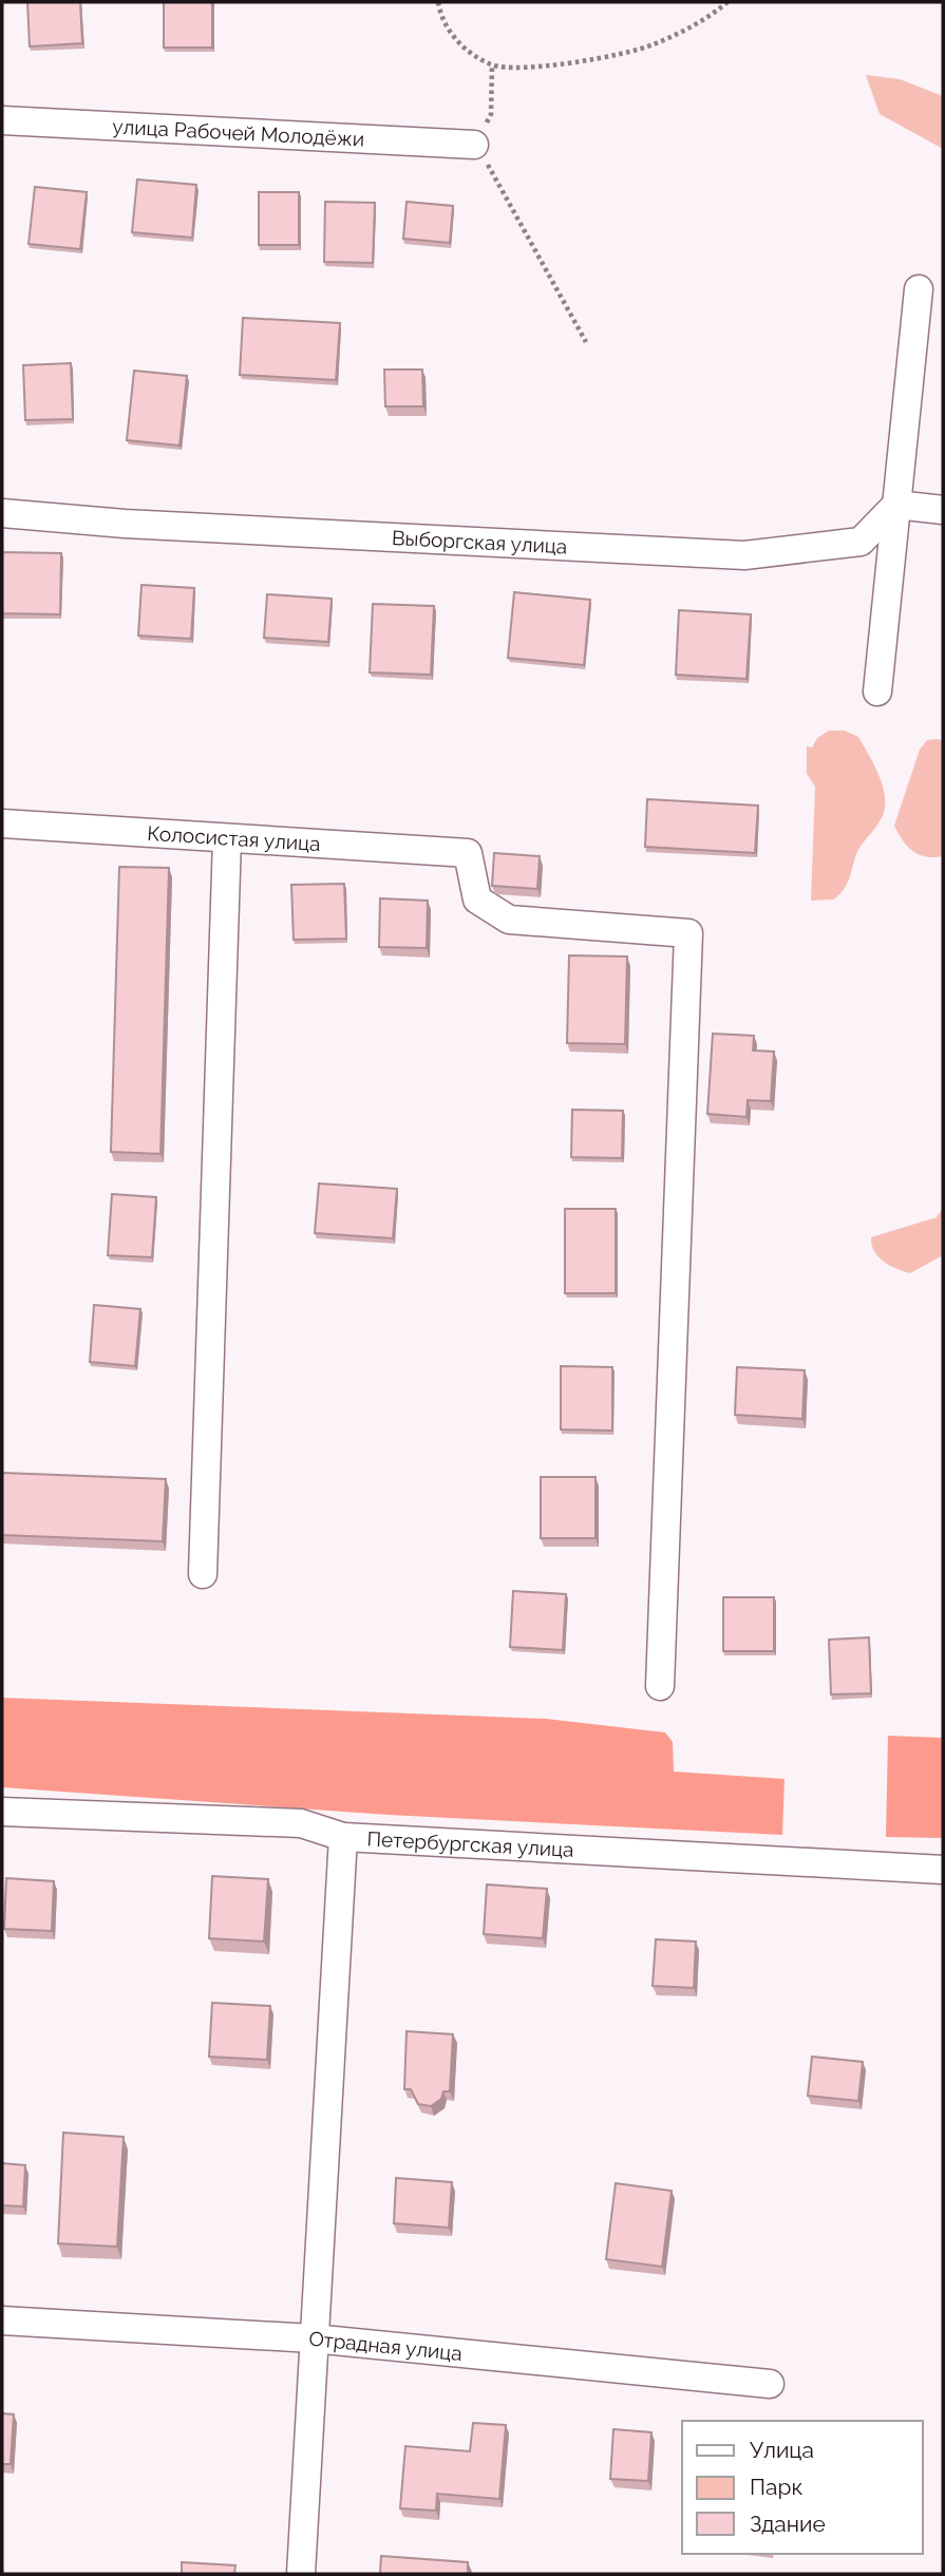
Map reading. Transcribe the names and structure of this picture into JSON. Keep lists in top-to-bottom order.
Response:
{
  "streets": {
    "street": [
      "улица Рабочей Молодёжи",
      "Выборгская улица",
      "Колосистая улица",
      "Петербургская улица",
      "Отрадная улица"
    ]
  },
  "legend": ["Улица", "Парк", "Здание"]
}
